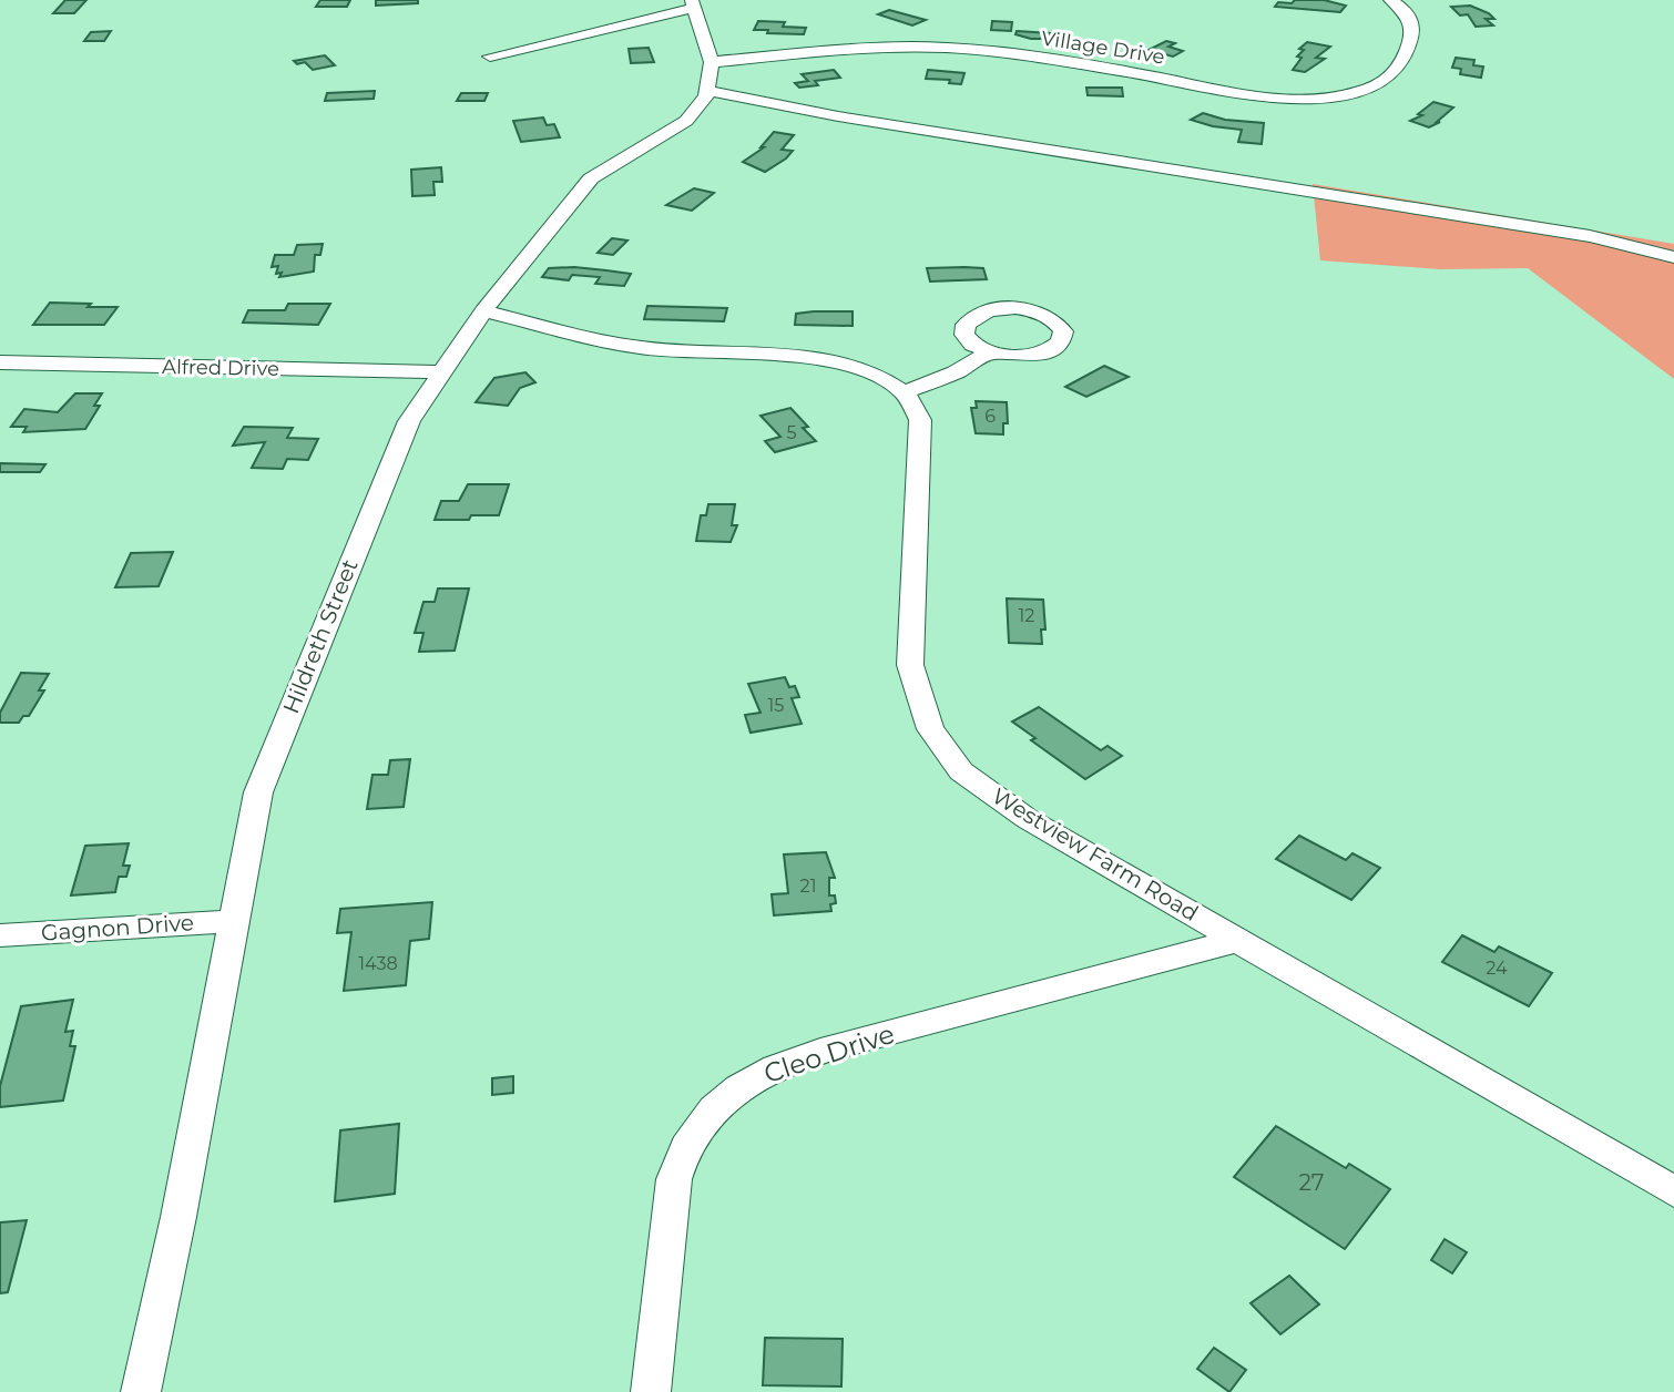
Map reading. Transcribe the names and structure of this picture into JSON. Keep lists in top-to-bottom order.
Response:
{
  "streets": {
    "street": [
      "Village Drive",
      "Alfred Drive",
      "Hildreth Street",
      "Westview Farm Road",
      "Gagnon Drive",
      "Cleo Drive"
    ]
  },
  "crossings": [
    ["Alfred Drive", "Hildreth Street"],
    ["Hildreth Street", "Gagnon Drive"],
    ["Westview Farm Road", "Cleo Drive"]
  ],
  "house_numbers": [
    "6",
    "5",
    "12",
    "15",
    "21",
    "1438",
    "24",
    "27"
  ]
}
